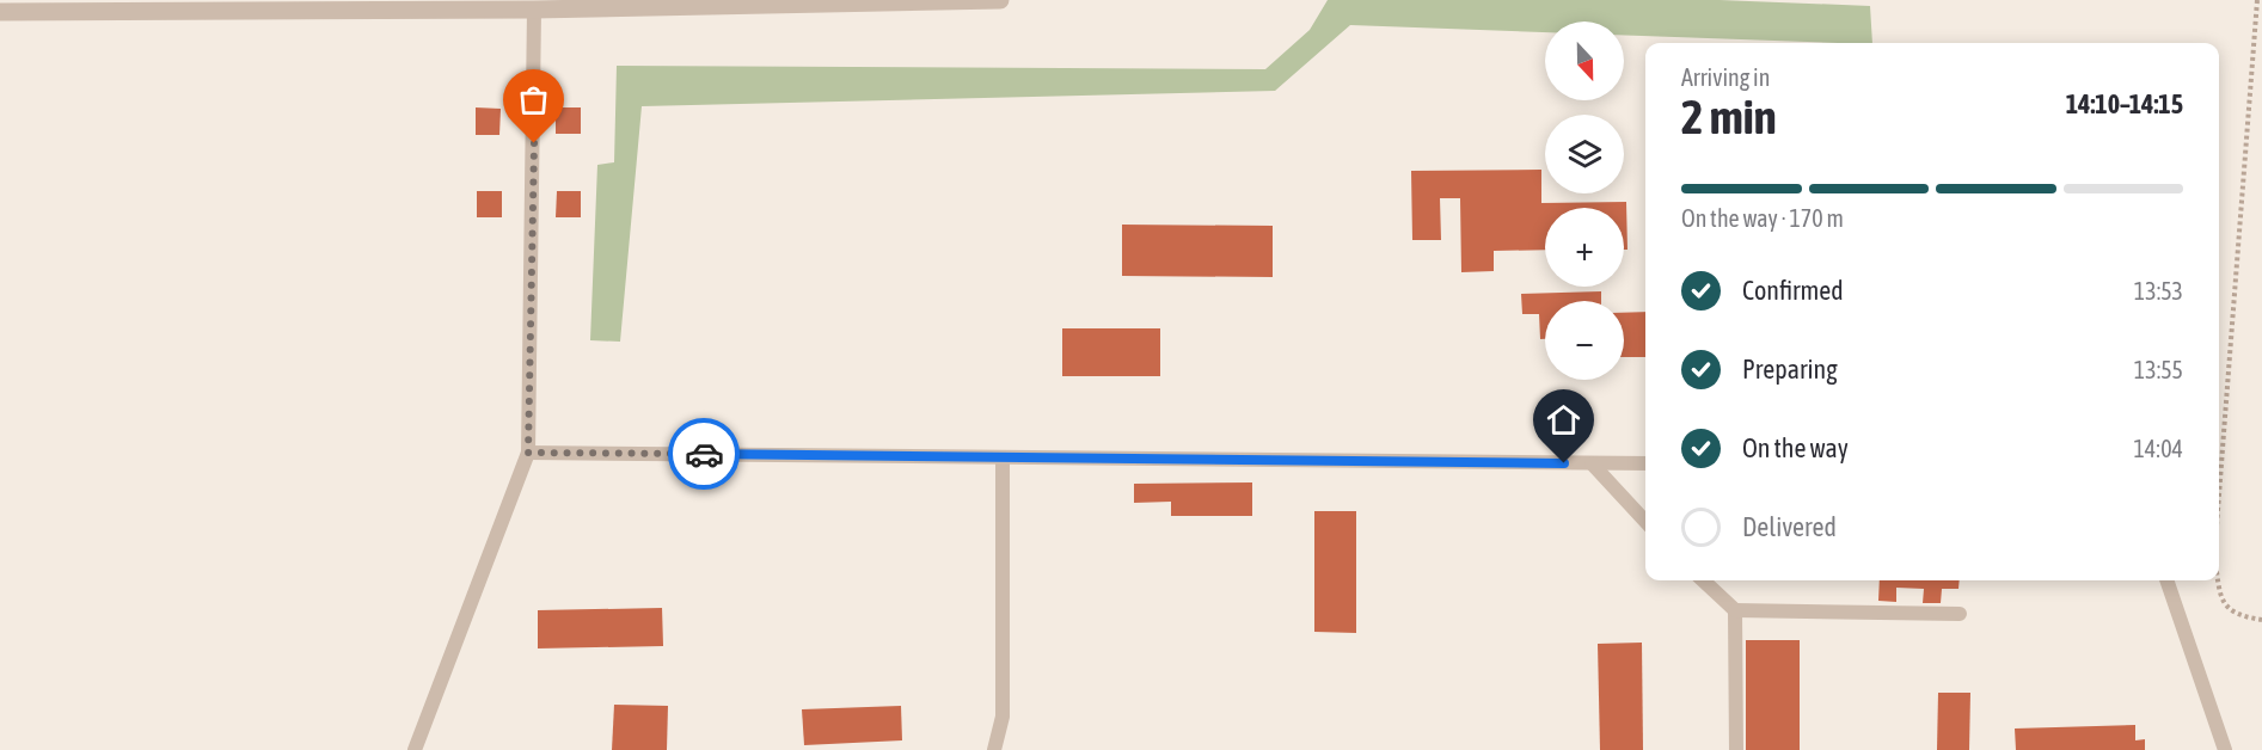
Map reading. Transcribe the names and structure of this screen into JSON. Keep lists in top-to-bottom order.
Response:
{
  "north": "bottom",
  "page": {
    "map_buttons": ["+", "−"],
    "heading": ["2 min", "Arriving in", "14:10–14:15"],
    "bar": "On the way · 170 m",
    "list": [
      ["Confirmed", "13:53"],
      ["Preparing", "13:55"],
      ["On the way", "14:04"],
      "Delivered"
    ]
  }
}
